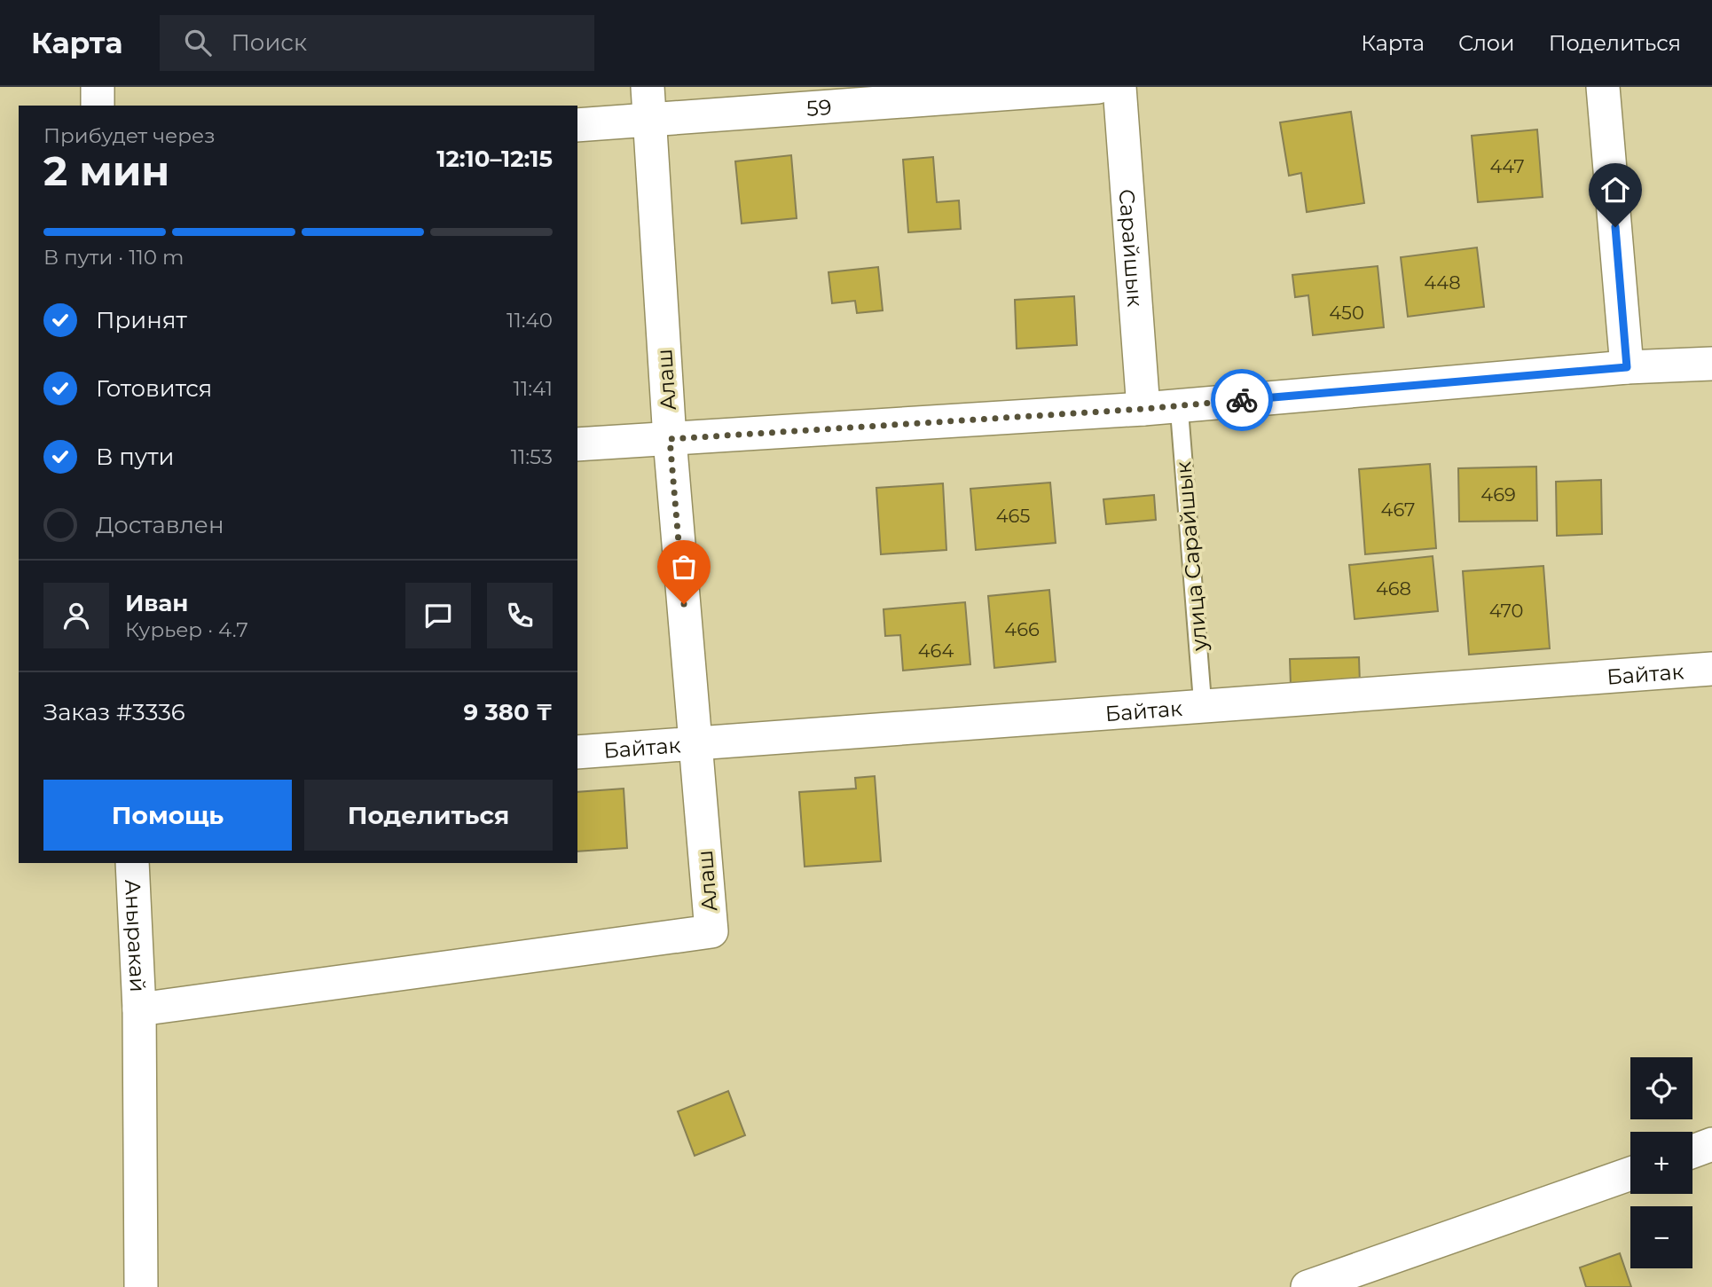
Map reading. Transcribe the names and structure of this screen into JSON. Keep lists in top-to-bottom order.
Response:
{
  "streets": {
    "street": [
      "59",
      "Сарайшык",
      "Алаш",
      "Байтак",
      "Аныракай"
    ],
    "lane": ["улица Сарайшык"]
  },
  "crossings": [
    ["59", "Алаш"],
    ["Алаш", "Байтак"],
    ["Алаш", "Аныракай"],
    ["улица Сарайшык", "Байтак"]
  ],
  "house_numbers": [
    "447",
    "448",
    "450",
    "469",
    "467",
    "465",
    "468",
    "470",
    "466",
    "464"
  ],
  "page": {
    "header": "Карта",
    "search": "Поиск",
    "nav": ["Карта", "Слои", "Поделиться"],
    "heading": ["2 мин", "Прибудет через", "12:10–12:15"],
    "panel": [
      "Иван",
      "Курьер · 4.7",
      "Заказ #3336",
      "9 380 ₸"
    ],
    "bar": "В пути · 110 m",
    "list": [
      ["Принят", "11:40"],
      ["Готовится", "11:41"],
      ["В пути", "11:53"],
      "Доставлен"
    ],
    "buttons": ["Помощь", "Поделиться"],
    "map_buttons": ["+", "−"]
  }
}
